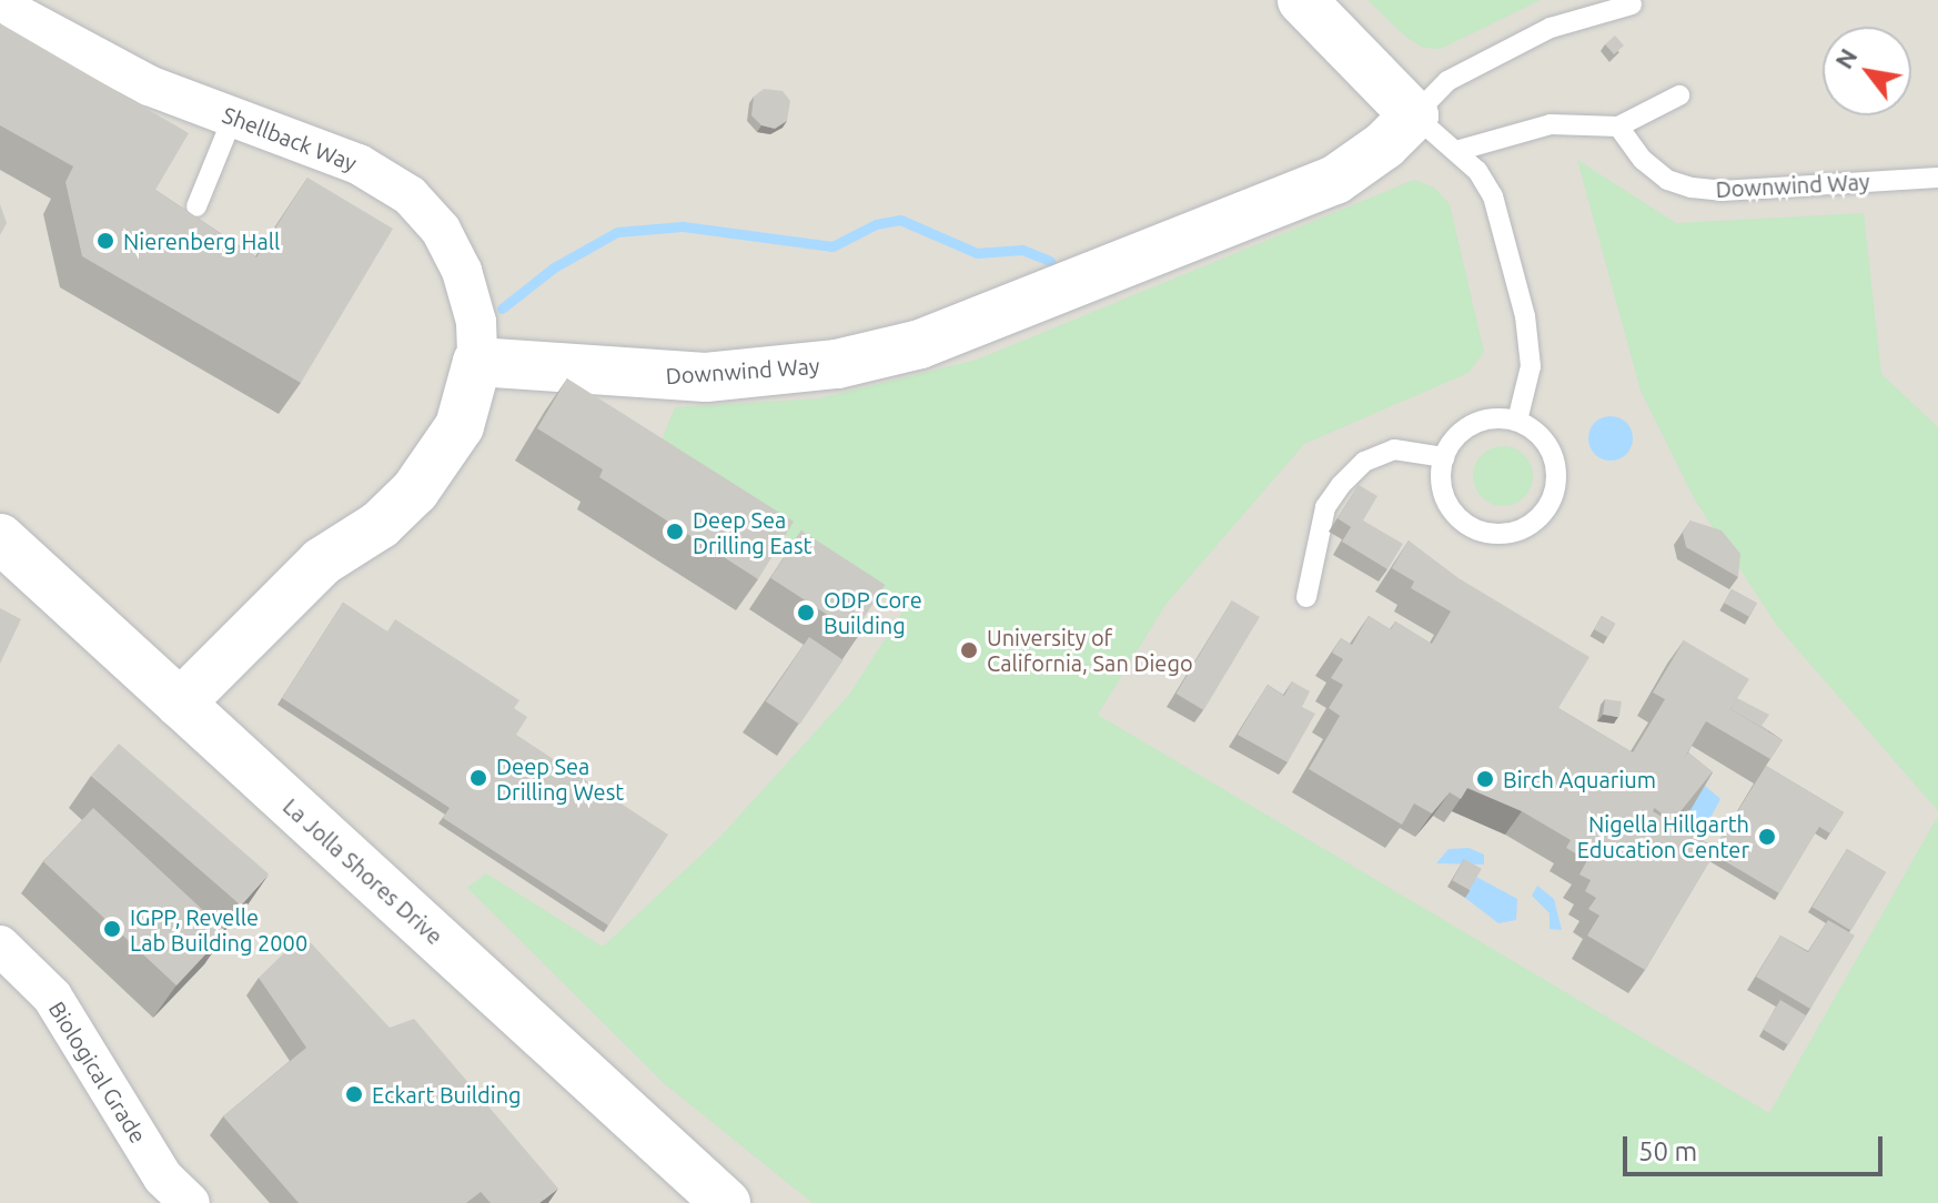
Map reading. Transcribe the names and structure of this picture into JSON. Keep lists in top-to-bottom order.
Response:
{
  "streets": {
    "street": [
      "Shellback Way",
      "Downwind Way",
      "La Jolla Shores Drive",
      "Biological Grade"
    ]
  },
  "crossings": [
    ["Shellback Way", "Downwind Way"]
  ],
  "places": [
    "Nierenberg Hall",
    "Deep Sea Drilling East",
    "ODP Core Building",
    "University of California, San Diego",
    "Deep Sea Drilling West",
    "Birch Aquarium",
    "Nigella Hillgarth Education Center",
    "IGPP, Revelle Lab Building 2000",
    "Eckart Building"
  ],
  "scale_bar": "50 m",
  "north": "top left"
}
